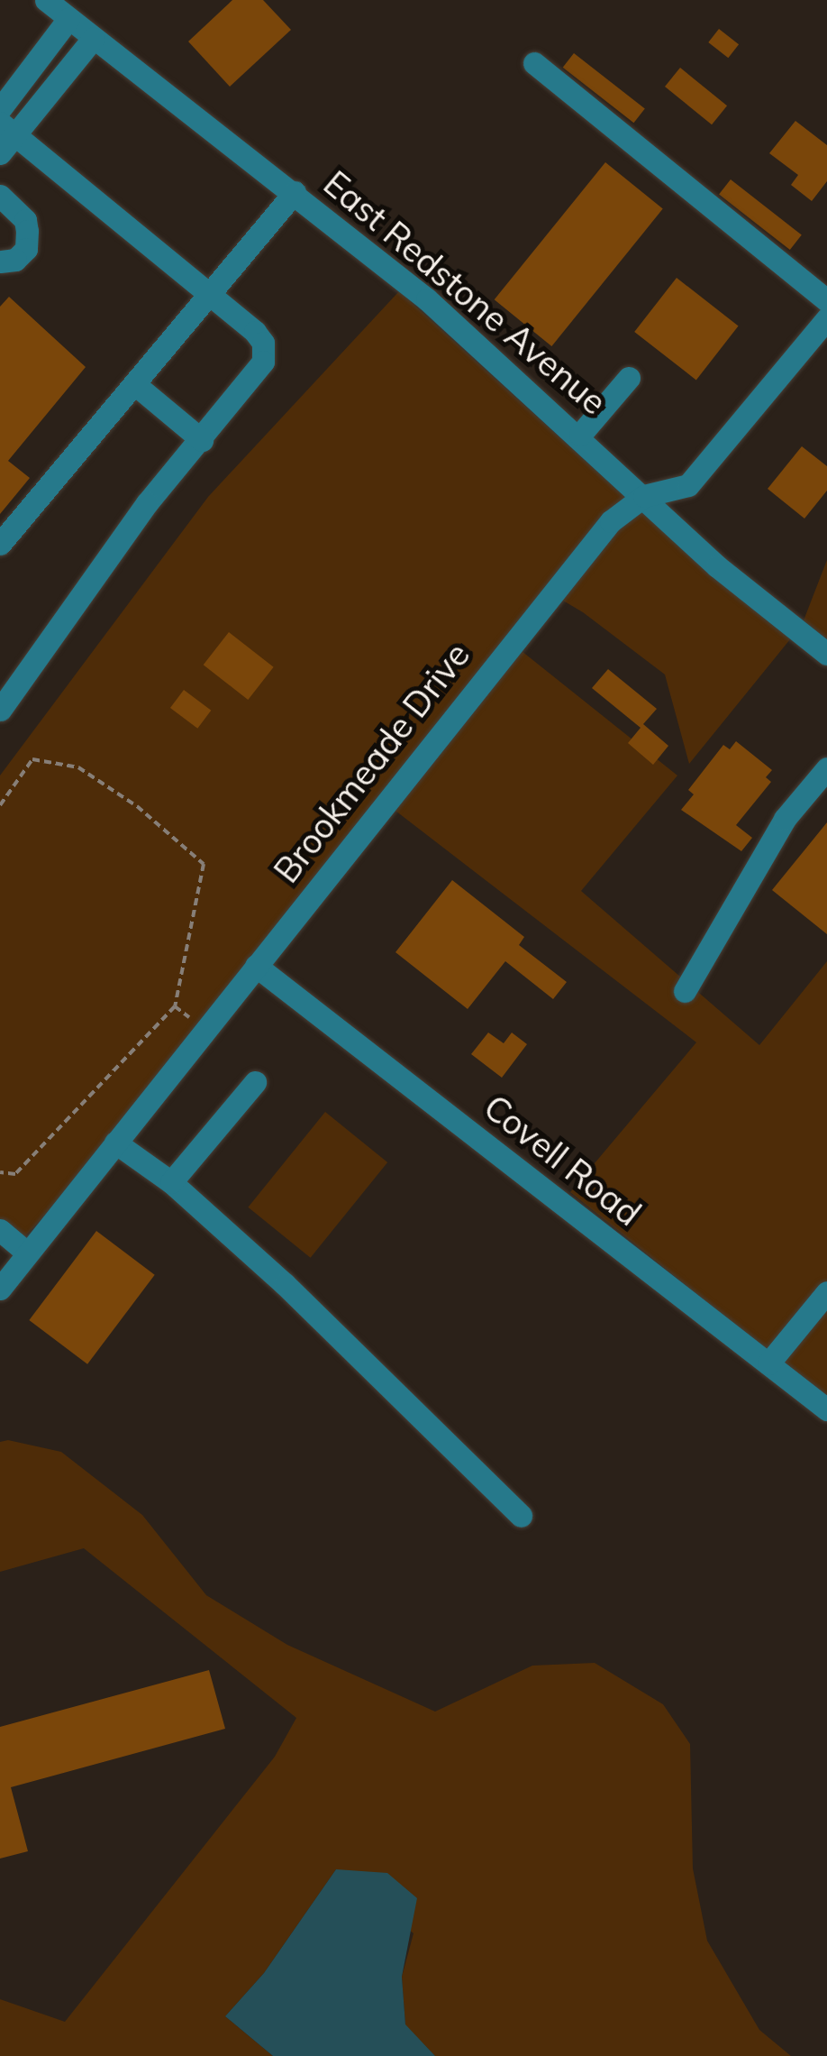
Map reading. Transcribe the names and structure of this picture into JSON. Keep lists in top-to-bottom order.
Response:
{
  "streets": {
    "street": ["East Redstone Avenue", "Brookmeade Drive", "Covell Road"]
  },
  "crossings": [
    ["East Redstone Avenue", "Brookmeade Drive"],
    ["Brookmeade Drive", "Covell Road"]
  ]
}
